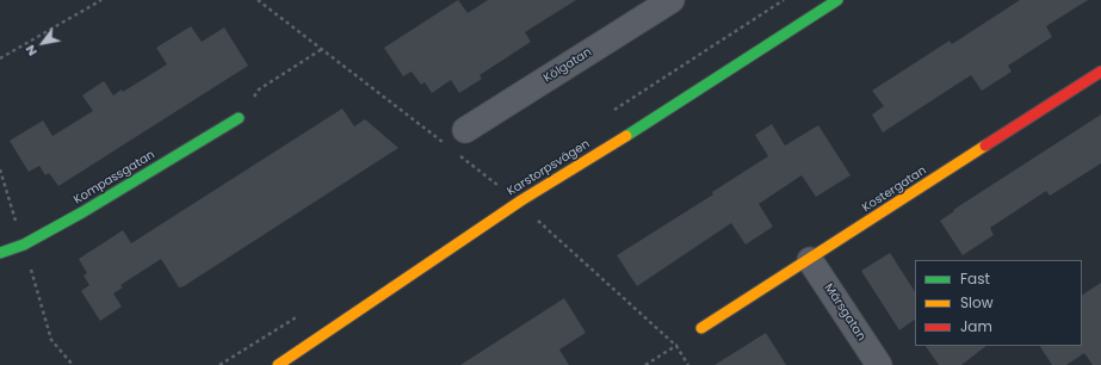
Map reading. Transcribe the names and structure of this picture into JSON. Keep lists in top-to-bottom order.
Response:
{
  "streets": {
    "street": [
      "Kölgatan",
      "Karstorpsvägen",
      "Kompassgatan",
      "Kostergatan",
      "Märsgatan"
    ]
  },
  "crossings": [
    ["Kostergatan", "Märsgatan"]
  ],
  "legend": ["Fast", "Slow", "Jam"],
  "north": "bottom left"
}
